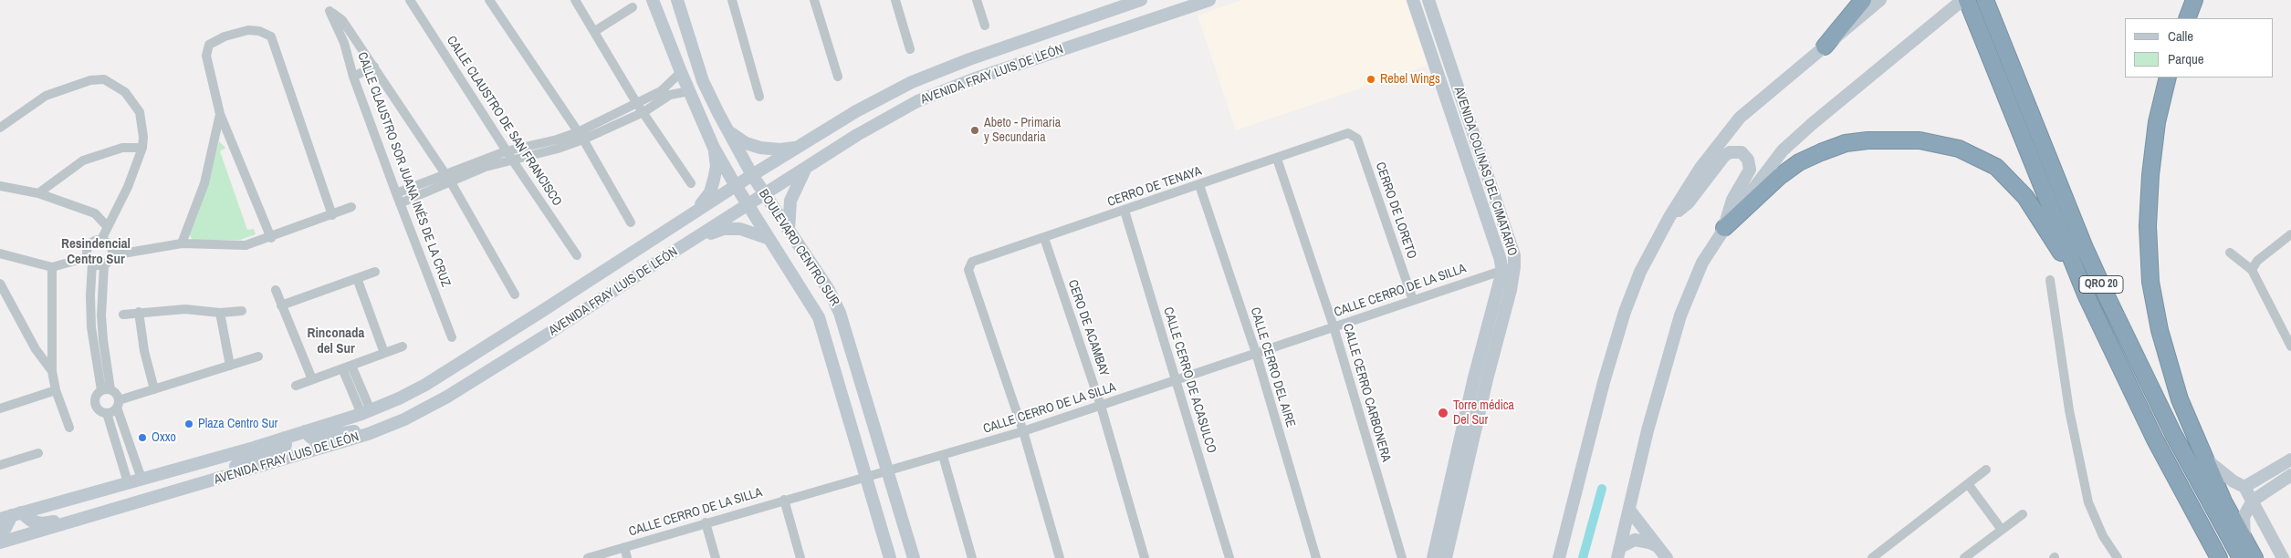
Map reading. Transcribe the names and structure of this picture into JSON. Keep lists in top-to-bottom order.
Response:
{
  "streets": {
    "highway": ["QRO 20"],
    "main road": ["AVENIDA FRAY LUIS DE LEÓN", "AVENIDA COLINAS DEL CIMATARIO", "BOULEVARD CENTRO SUR"],
    "street": [
      "CALLE CLAUSTRO DE SAN FRANCISCO",
      "CALLE CLAUSTRO SOR JUANA INÉS DE LA CRUZ",
      "CERRO DE TENAYA",
      "CERRO DE LORETO",
      "CALLE CERRO DE LA SILLA",
      "CERO DE ACAMBAY",
      "CALLE CERRO DEL AIRE",
      "CALLE CERRO DE ACASULCO",
      "CALLE CERRO CARBONERA"
    ]
  },
  "crossings": [
    ["AVENIDA FRAY LUIS DE LEÓN", "BOULEVARD CENTRO SUR"],
    ["AVENIDA COLINAS DEL CIMATARIO", "CALLE CERRO DE LA SILLA"],
    ["CERRO DE TENAYA", "CERRO DE LORETO"],
    ["CERRO DE TENAYA", "CALLE CERRO DE LA SILLA"],
    ["CERRO DE TENAYA", "CERO DE ACAMBAY"],
    ["CERRO DE TENAYA", "CALLE CERRO DEL AIRE"],
    ["CERRO DE TENAYA", "CALLE CERRO DE ACASULCO"],
    ["CERRO DE TENAYA", "CALLE CERRO CARBONERA"],
    ["CERRO DE LORETO", "CALLE CERRO DE LA SILLA"],
    ["BOULEVARD CENTRO SUR", "CALLE CERRO DE LA SILLA"],
    ["CALLE CERRO DE LA SILLA", "CERO DE ACAMBAY"],
    ["CALLE CERRO DE LA SILLA", "CALLE CERRO DEL AIRE"],
    ["CALLE CERRO DE LA SILLA", "CALLE CERRO DE ACASULCO"],
    ["CALLE CERRO DE LA SILLA", "CALLE CERRO CARBONERA"]
  ],
  "districts": ["Resindencial Centro Sur", "Rinconada del Sur"],
  "places": [
    "Rebel Wings",
    "Abeto - Primaria y Secundaria",
    "Torre médica Del Sur",
    "Plaza Centro Sur",
    "Oxxo"
  ],
  "legend": ["Calle", "Parque"]
}
